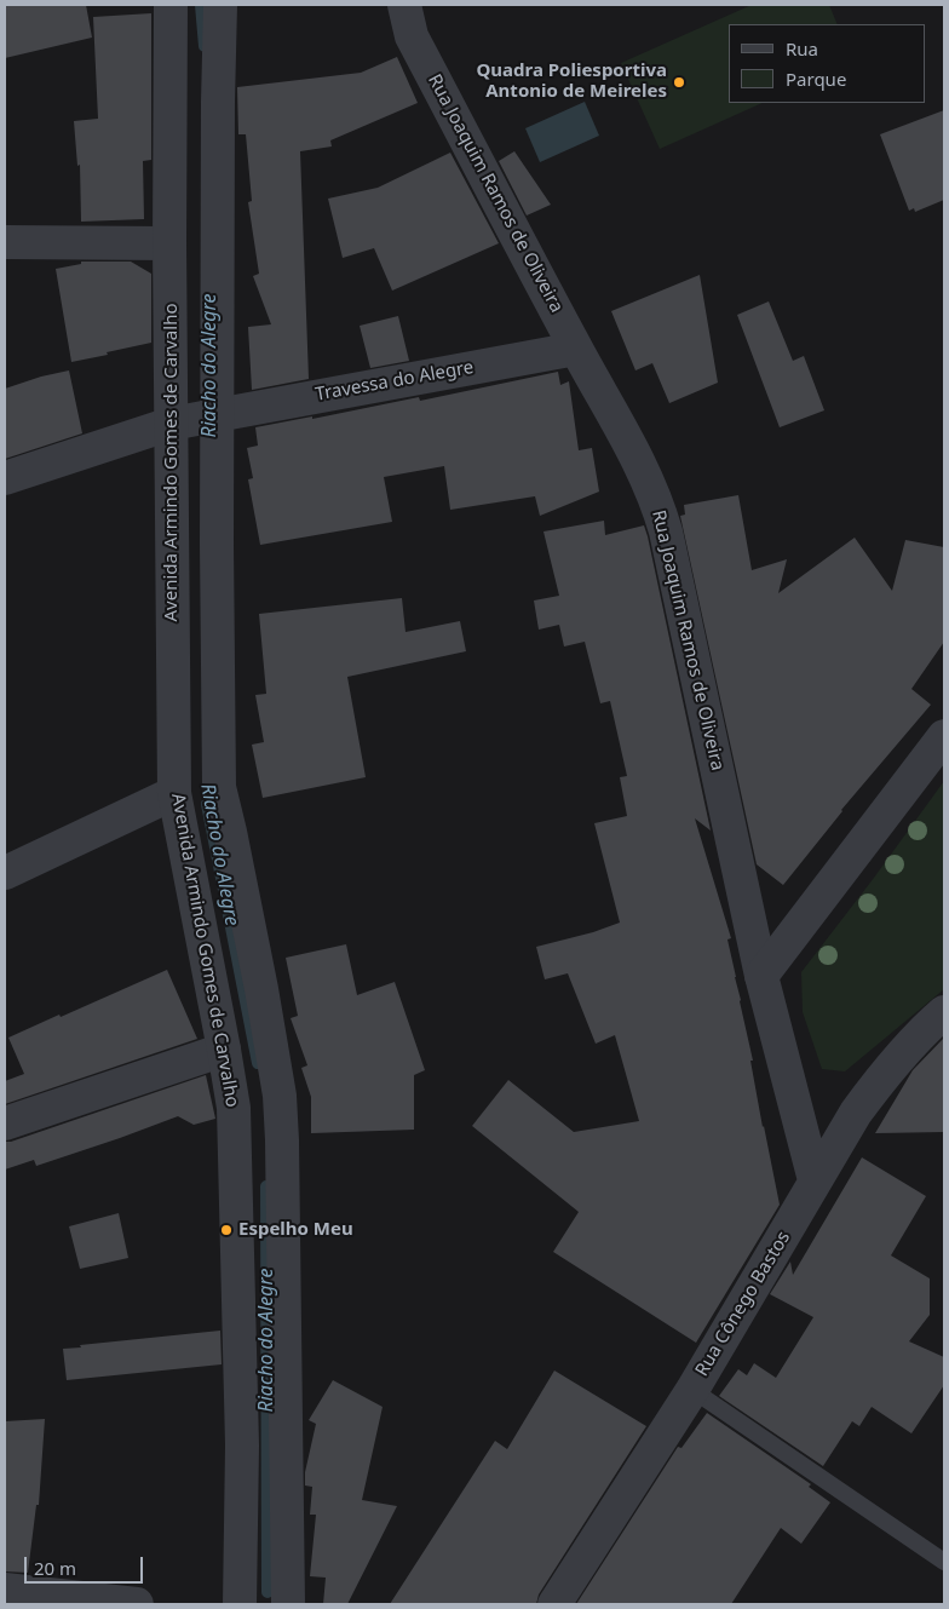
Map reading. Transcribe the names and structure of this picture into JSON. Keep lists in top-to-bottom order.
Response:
{
  "streets": {
    "street": [
      "Rua Joaquim Ramos de Oliveira",
      "Travessa do Alegre",
      "Avenida Armindo Gomes de Carvalho",
      "Rua Cônego Bastos"
    ]
  },
  "crossings": [
    ["Rua Joaquim Ramos de Oliveira", "Travessa do Alegre"],
    ["Rua Joaquim Ramos de Oliveira", "Rua Cônego Bastos"],
    ["Travessa do Alegre", "Avenida Armindo Gomes de Carvalho"]
  ],
  "water": ["Riacho do Alegre"],
  "places": ["Quadra Poliesportiva Antonio de Meireles", "Espelho Meu"],
  "legend": ["Rua", "Parque"],
  "scale_bar": "20 m"
}
